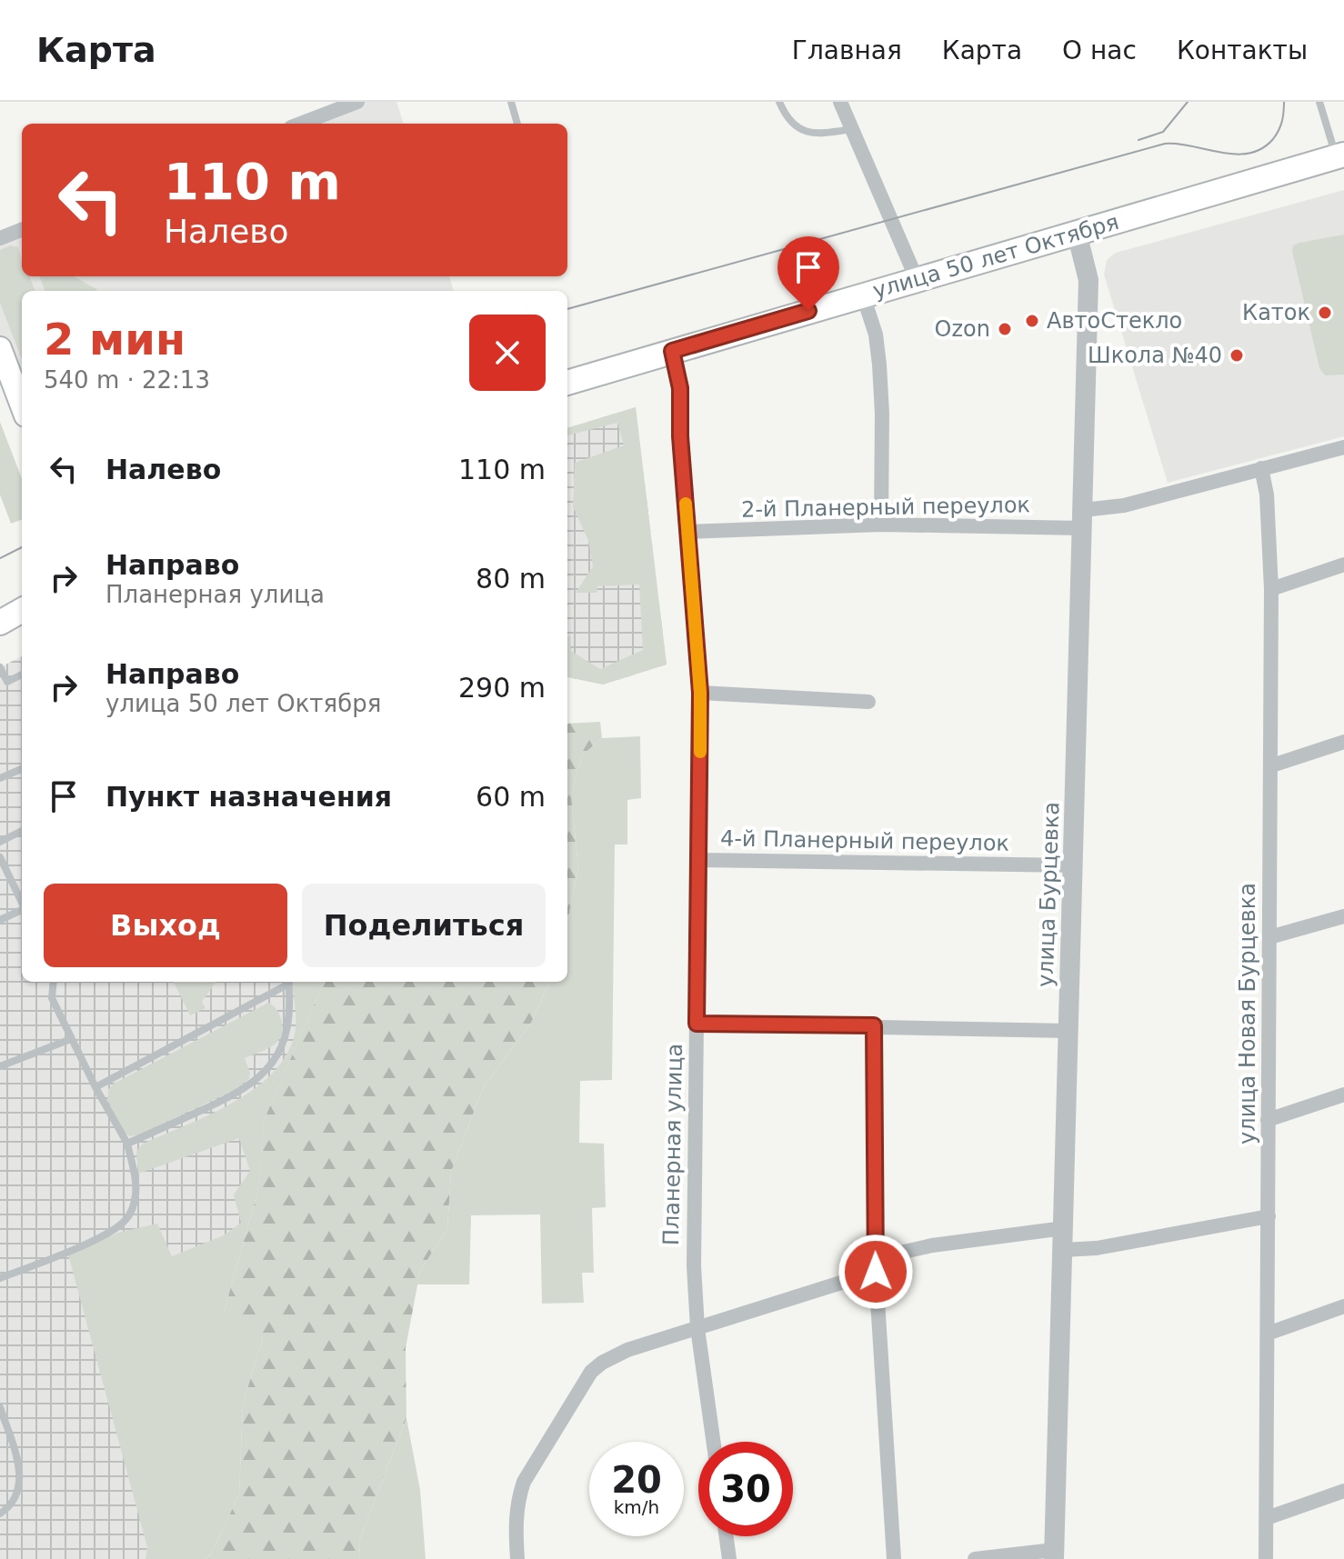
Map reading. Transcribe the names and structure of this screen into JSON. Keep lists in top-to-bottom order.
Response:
{
  "streets": {
    "main road": ["улица 50 лет Октября"],
    "street": [
      "2-й Планерный переулок",
      "4-й Планерный переулок",
      "улица Бурцевка",
      "улица Новая Бурцевка",
      "Планерная улица"
    ]
  },
  "crossings": [
    ["улица 50 лет Октября", "улица Бурцевка"],
    ["улица 50 лет Октября", "Планерная улица"],
    ["2-й Планерный переулок", "улица Бурцевка"],
    ["2-й Планерный переулок", "улица Новая Бурцевка"],
    ["2-й Планерный переулок", "Планерная улица"],
    ["4-й Планерный переулок", "улица Бурцевка"],
    ["4-й Планерный переулок", "Планерная улица"]
  ],
  "places": [
    "Каток",
    "АвтоСтекло",
    "Ozon",
    "Школа №40"
  ],
  "page": {
    "header": "Карта",
    "nav": [
      "Главная",
      "Карта",
      "О нас",
      "Контакты"
    ],
    "turn": ["110 m", "Налево"],
    "heading": ["2 мин", "540 m · 22:13"],
    "list": [
      {
        "name": "Налево",
        "value": "110 m"
      },
      {
        "name": "Направо",
        "note": "Планерная улица",
        "value": "80 m"
      },
      {
        "name": "Направо",
        "note": "улица 50 лет Октября",
        "value": "290 m"
      },
      {
        "name": "Пункт назначения",
        "value": "60 m"
      }
    ],
    "buttons": ["Выход", "Поделиться"],
    "speed": "20 km/h",
    "limit": "30"
  }
}
